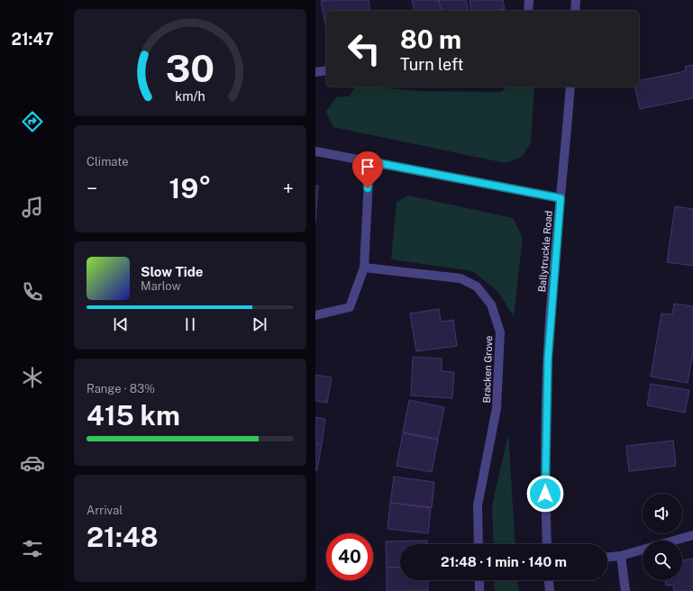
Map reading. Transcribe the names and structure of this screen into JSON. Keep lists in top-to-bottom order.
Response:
{
  "streets": {
    "street": ["Ballytruckle Road", "Bracken Grove"]
  },
  "page": {
    "tabs": "21:47",
    "turn": ["80 m", "Turn left"],
    "tile": [
      "Climate",
      ["Range · 83%", "415 km"],
      ["Arrival", "21:48"]
    ],
    "heat": ["−", "19°", "+"],
    "song": ["Slow Tide", "Marlow"],
    "limit": "40",
    "trip": "21:48 · 1 min · 140 m",
    "gauge": ["30", "km/h"]
  }
}
